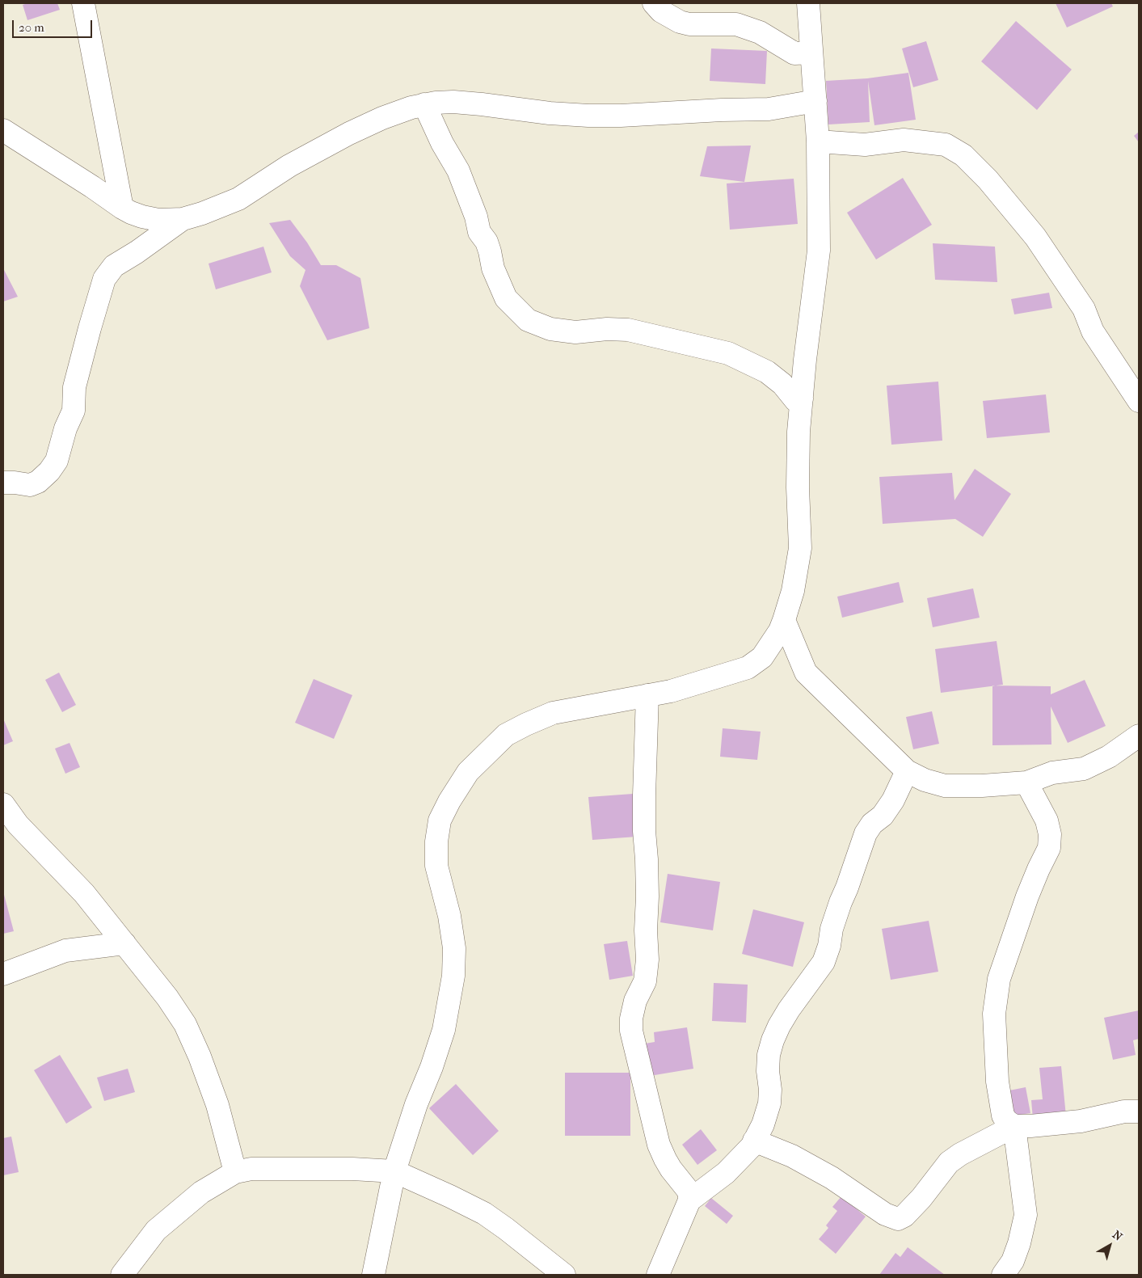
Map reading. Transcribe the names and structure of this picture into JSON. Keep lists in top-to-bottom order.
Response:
{
  "scale_bar": "20 m",
  "north": "top right"
}
